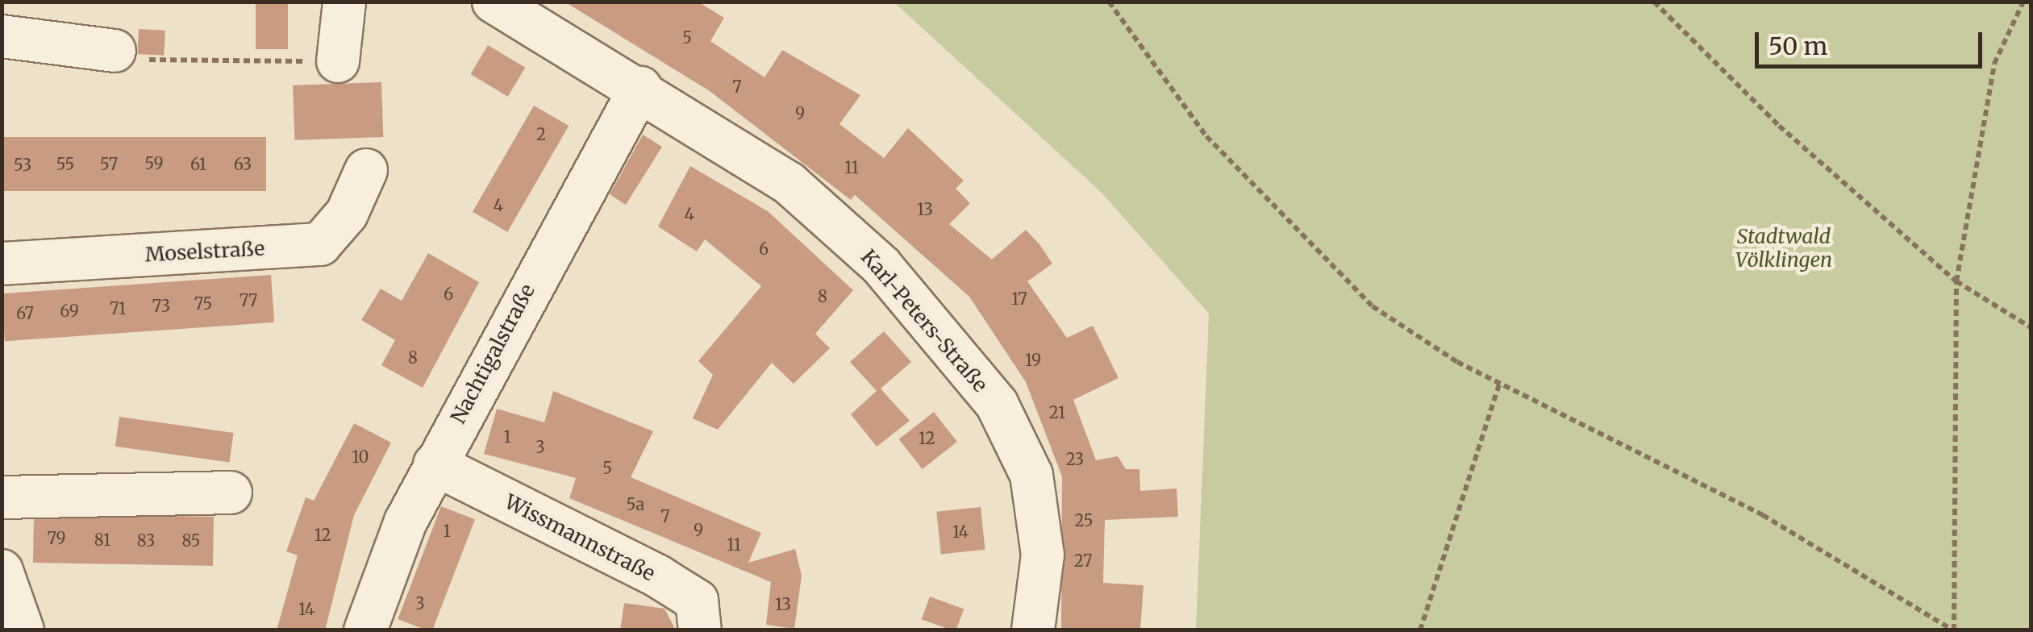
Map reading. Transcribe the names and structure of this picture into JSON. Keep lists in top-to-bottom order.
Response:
{
  "streets": {
    "street": [
      "Moselstraße",
      "Karl-Peters-Straße",
      "Nachtigalstraße",
      "Wissmannstraße"
    ]
  },
  "crossings": [
    ["Karl-Peters-Straße", "Nachtigalstraße"],
    ["Nachtigalstraße", "Wissmannstraße"]
  ],
  "parks": ["Stadtwald Völklingen"],
  "house_numbers": [
    "5",
    "7",
    "9",
    "2",
    "59",
    "55",
    "57",
    "61",
    "63",
    "53",
    "11",
    "4",
    "13",
    "4",
    "6",
    "6",
    "8",
    "17",
    "77",
    "75",
    "73",
    "71",
    "69",
    "67",
    "8",
    "19",
    "21",
    "1",
    "12",
    "3",
    "10",
    "23",
    "5",
    "5a",
    "7",
    "25",
    "9",
    "1",
    "14",
    "12",
    "79",
    "81",
    "83",
    "85",
    "11",
    "27",
    "3",
    "13",
    "14"
  ],
  "scale_bar": "50 m"
}
